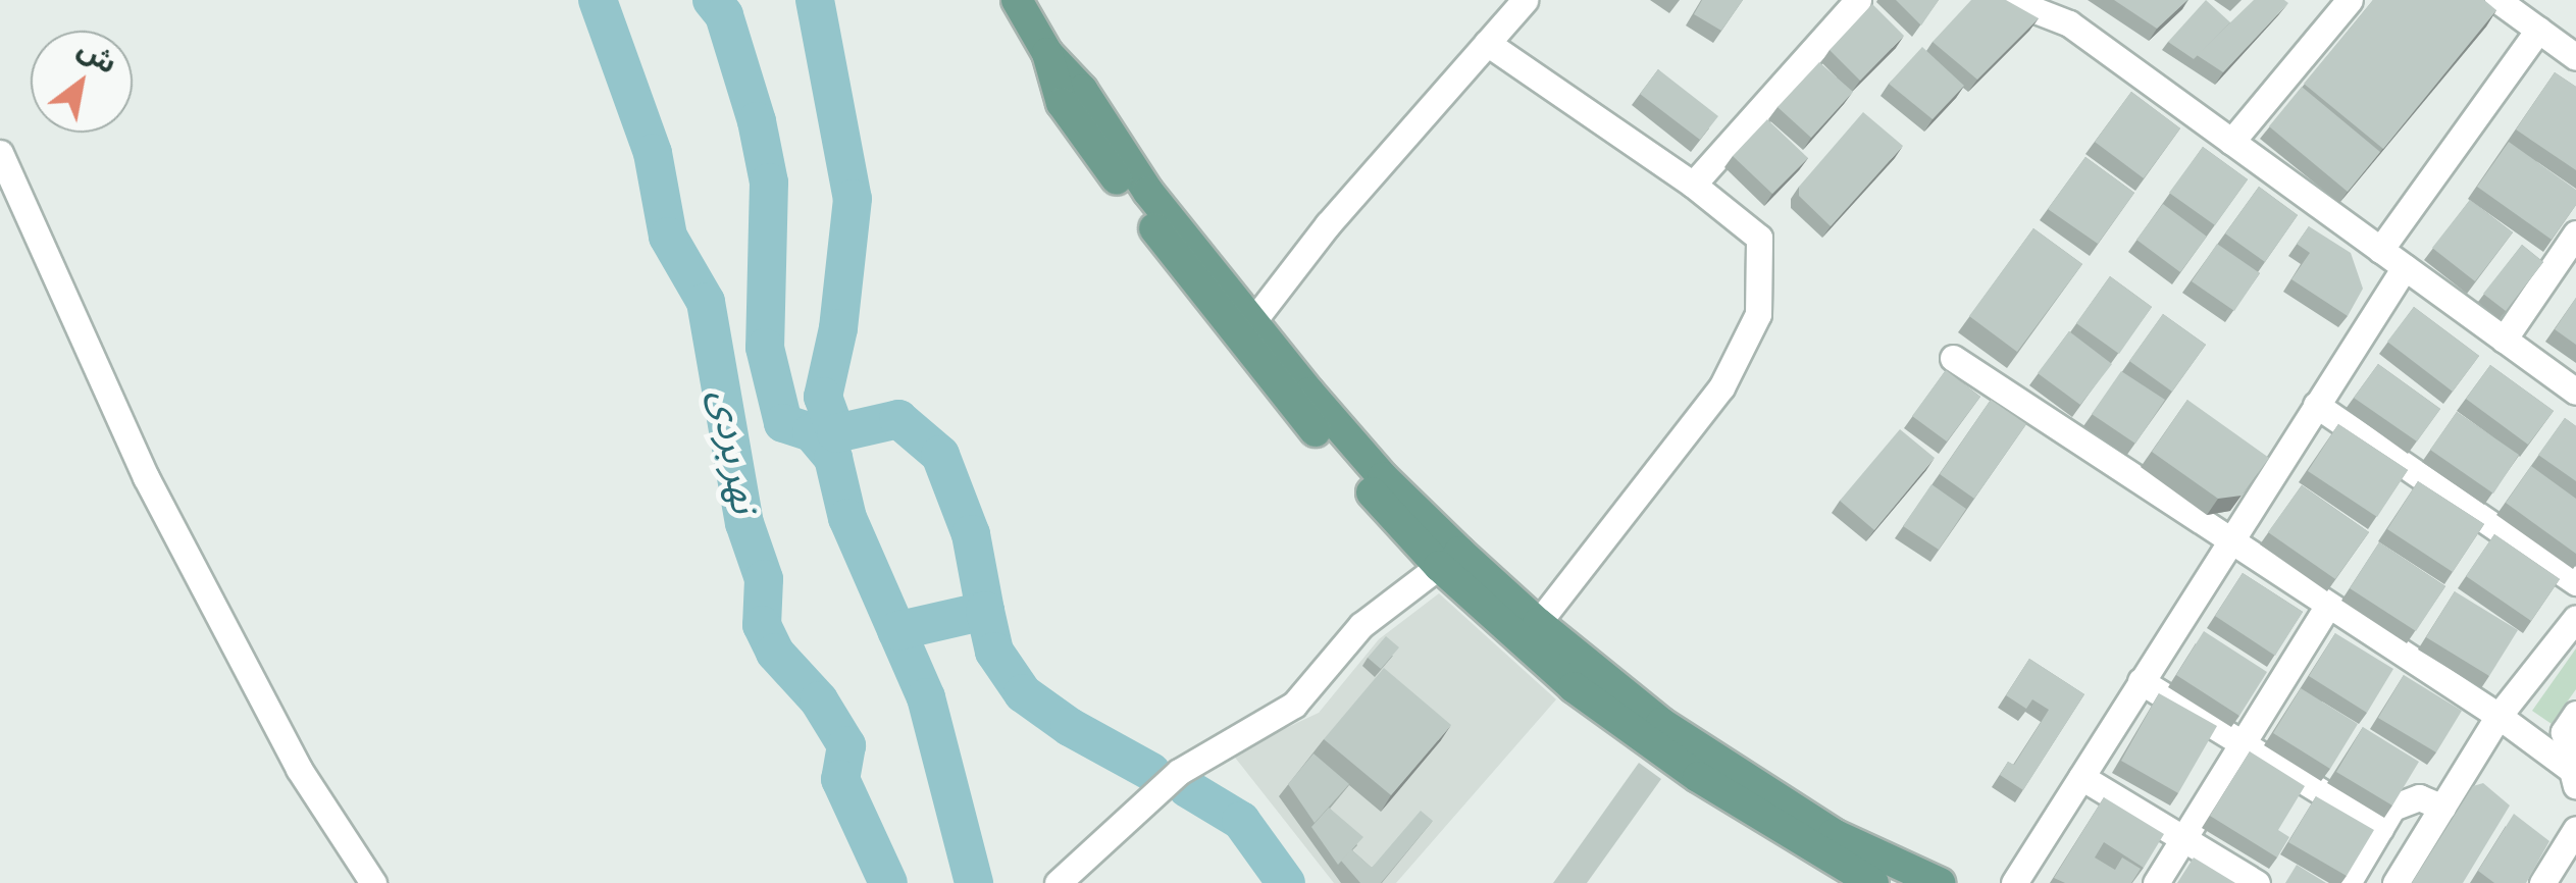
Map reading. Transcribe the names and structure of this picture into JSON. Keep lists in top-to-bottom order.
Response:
{
  "water": ["نهر بردى"],
  "north": "top right"
}
